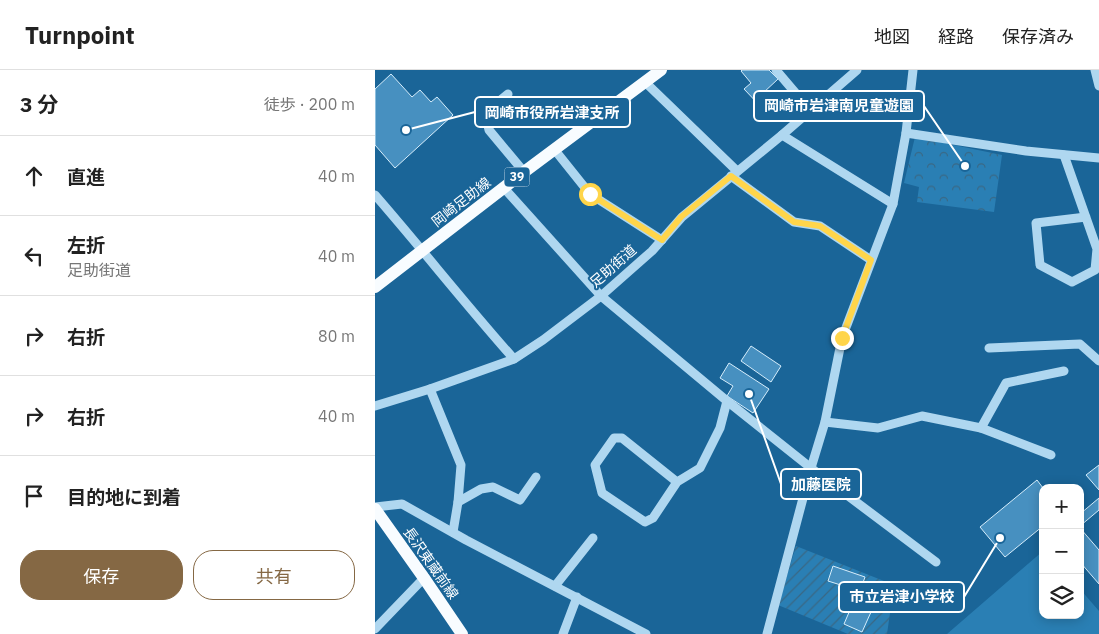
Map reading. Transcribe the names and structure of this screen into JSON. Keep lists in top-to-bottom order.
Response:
{
  "streets": {
    "main road": ["39", "岡崎足助線", "長沢東蔵前線"],
    "street": ["足助街道"]
  },
  "places": [
    "岡崎市役所岩津支所",
    "岡崎市岩津南児童遊園",
    "加藤医院",
    "市立岩津小学校"
  ],
  "page": {
    "header": "Turnpoint",
    "nav": ["地図", "経路", "保存済み"],
    "heading": ["3 分", "徒歩 · 200 m"],
    "list": [
      ["直進", "40 m"],
      ["左折", "足助街道", "40 m"],
      ["右折", "80 m"],
      ["右折", "40 m"],
      "目的地に到着"
    ],
    "map_buttons": ["+", "−"],
    "buttons": ["保存", "共有"]
  }
}
